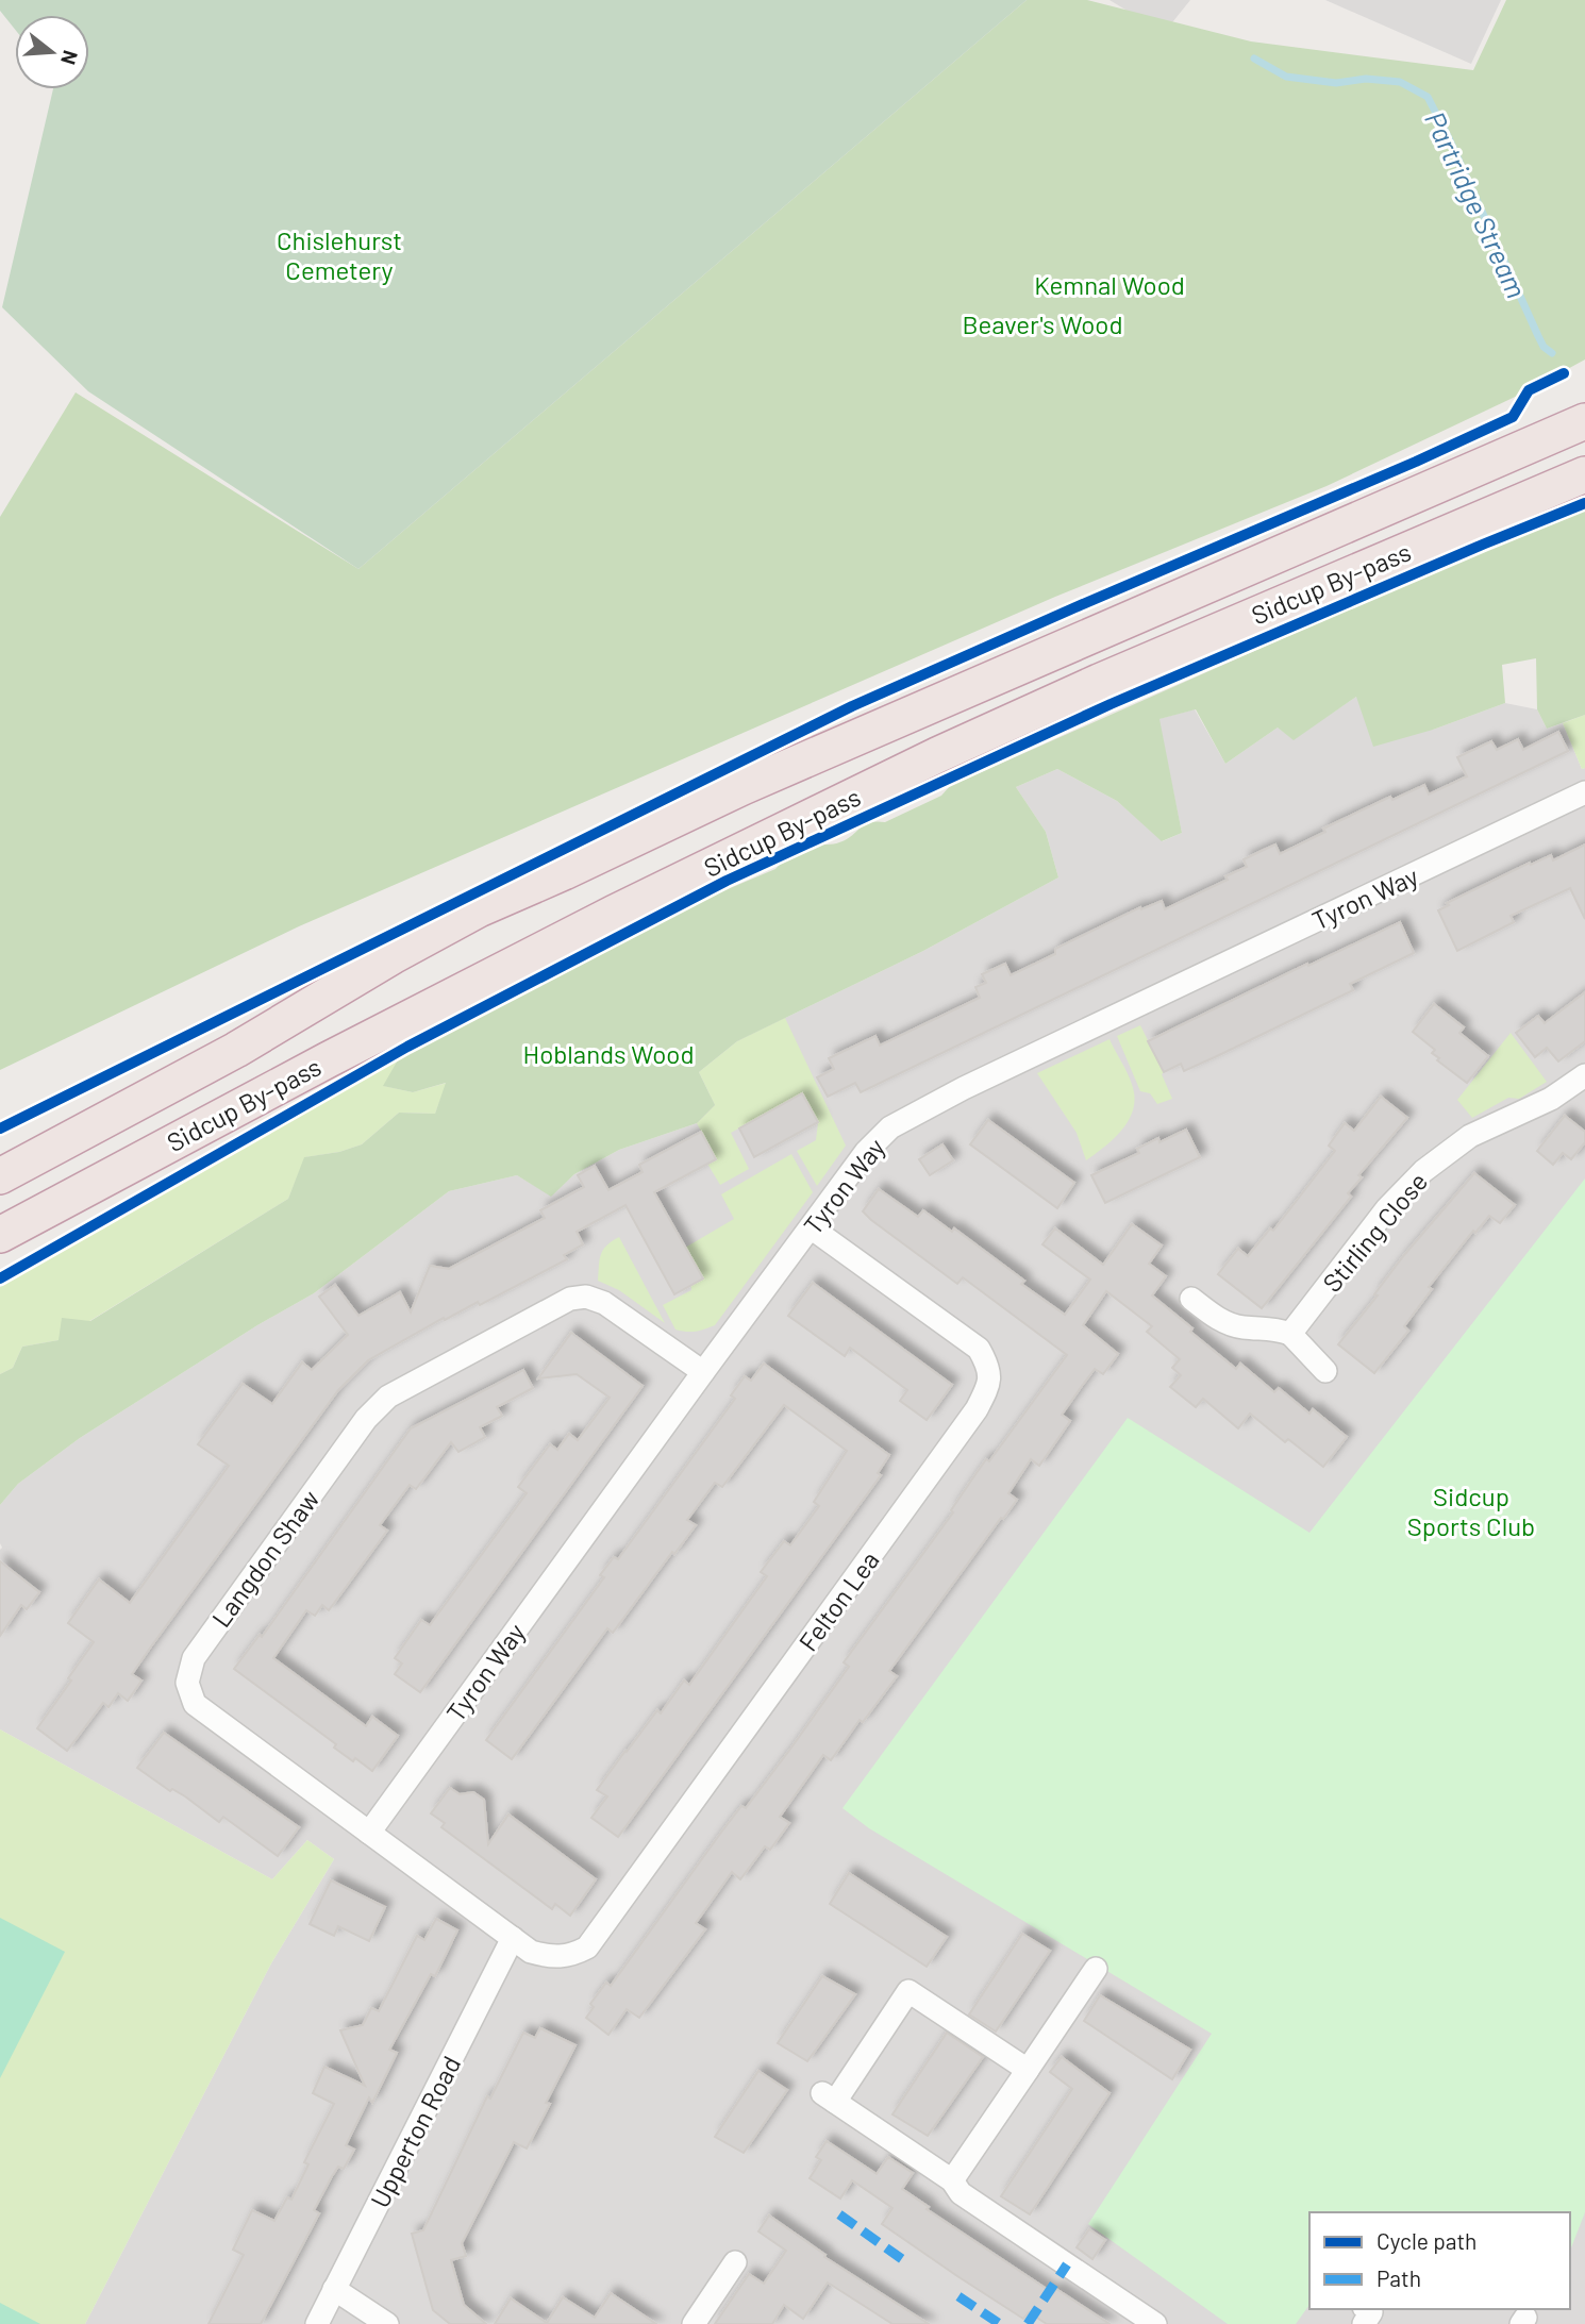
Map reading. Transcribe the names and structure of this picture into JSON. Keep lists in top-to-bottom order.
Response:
{
  "streets": {
    "highway": ["Sidcup By-pass"],
    "street": [
      "Tyron Way",
      "Stirling Close",
      "Langdon Shaw",
      "Felton Lea",
      "Upperton Road"
    ]
  },
  "crossings": [
    ["Tyron Way", "Langdon Shaw"],
    ["Tyron Way", "Felton Lea"],
    ["Langdon Shaw", "Felton Lea"],
    ["Langdon Shaw", "Upperton Road"],
    ["Felton Lea", "Upperton Road"]
  ],
  "water": ["Partridge Stream"],
  "parks": [
    "Chislehurst Cemetery",
    "Kemnal Wood",
    "Beaver's Wood",
    "Hoblands Wood",
    "Sidcup Sports Club"
  ],
  "legend": ["Cycle path", "Path"],
  "north": "right"
}
